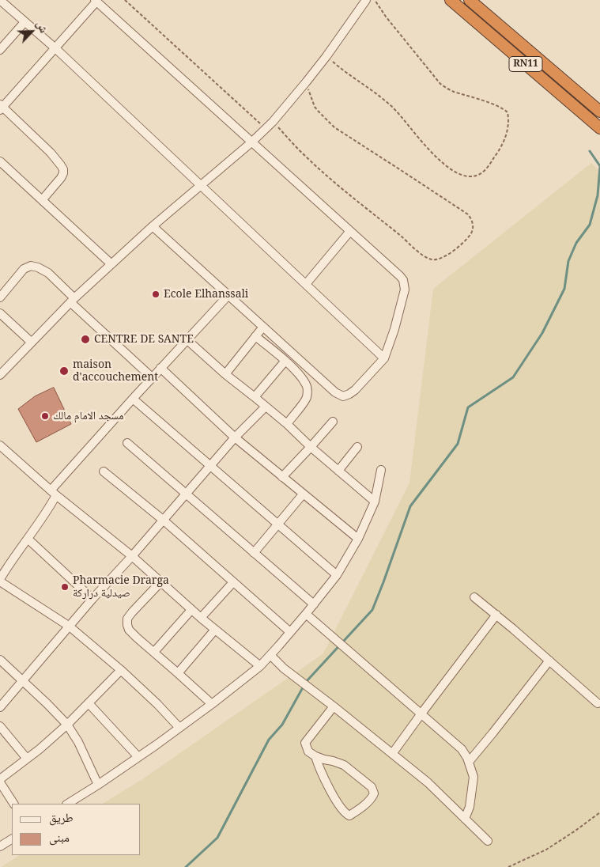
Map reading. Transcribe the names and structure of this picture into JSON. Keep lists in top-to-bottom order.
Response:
{
  "streets": {
    "highway": ["RN11"]
  },
  "places": [
    "Ecole Elhanssali",
    "CENTRE DE SANTE",
    "maison d'accouchement",
    "مسجد الامام مالك",
    "Pharmacie Drarga صيدلية دراركة"
  ],
  "legend": ["طريق", "مبنى"],
  "north": "top right"
}
